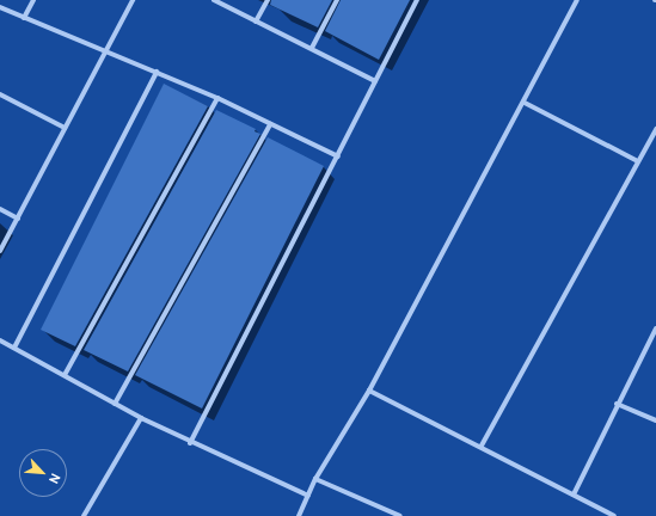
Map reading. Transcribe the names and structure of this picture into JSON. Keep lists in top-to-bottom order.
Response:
{
  "north": "bottom right"
}
